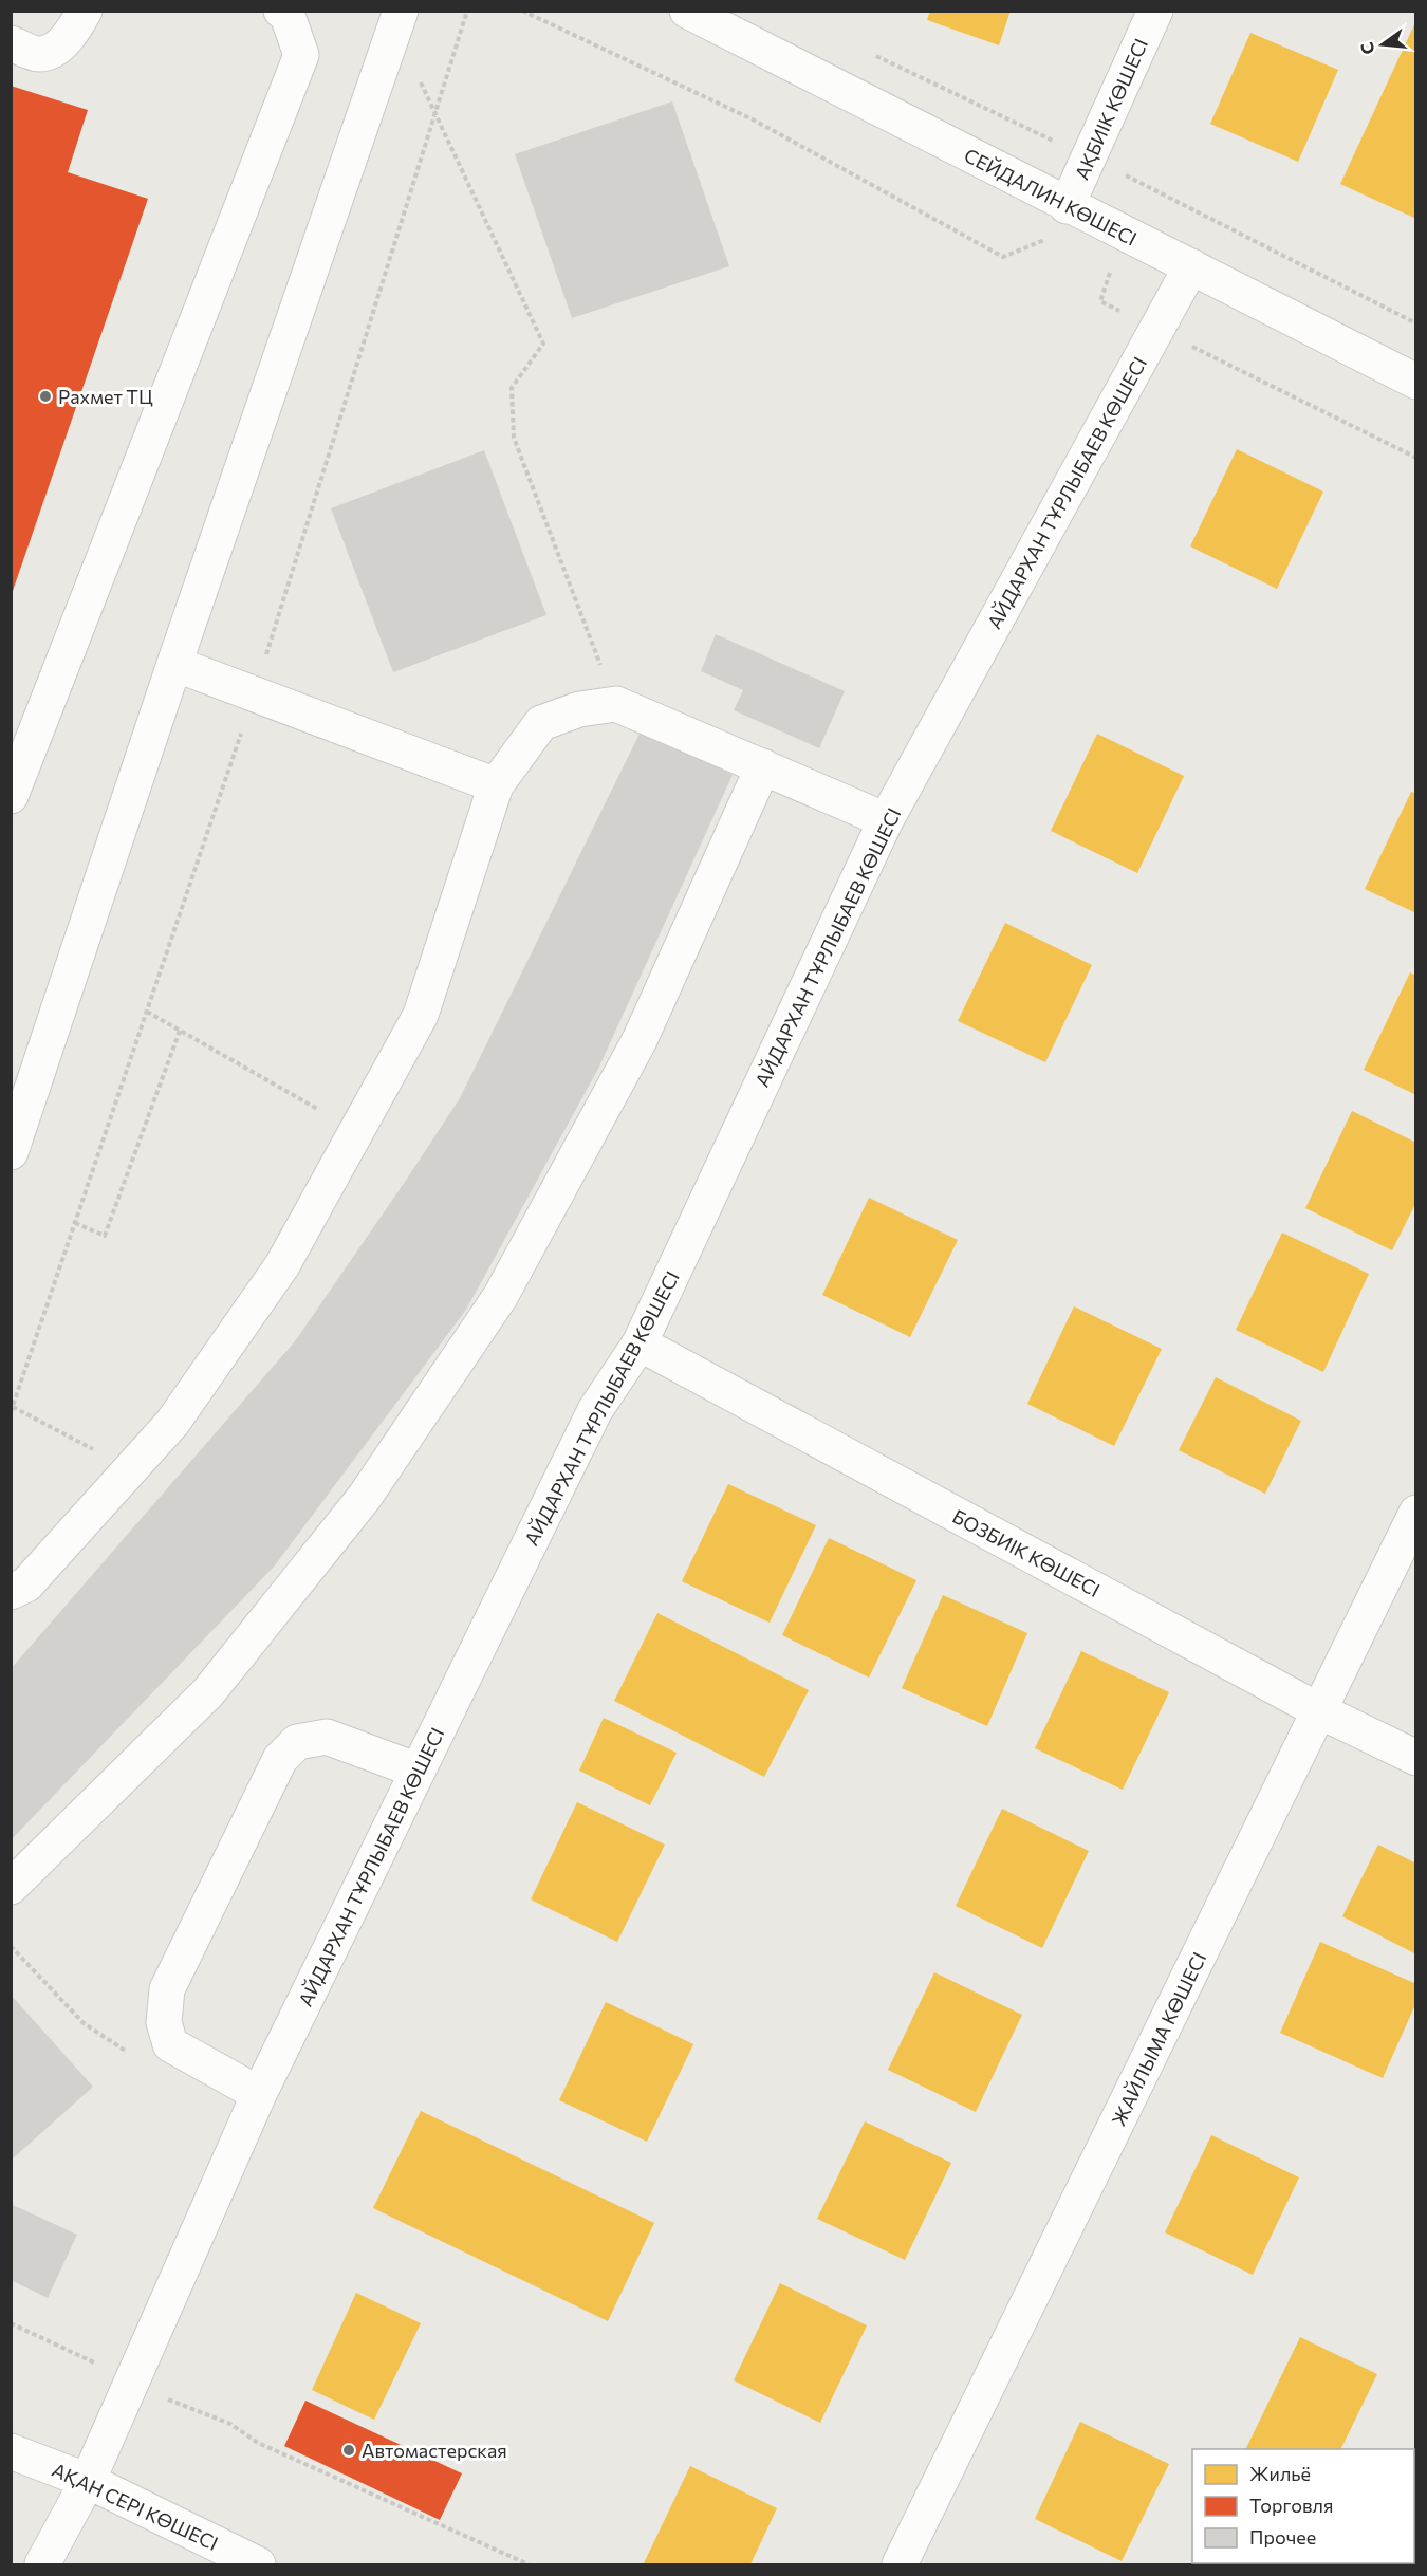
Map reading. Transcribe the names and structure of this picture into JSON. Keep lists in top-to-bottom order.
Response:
{
  "streets": {
    "street": [
      "АҚБИІК КӨШЕСІ",
      "СЕЙДАЛИН КӨШЕСІ",
      "АЙДАРХАН ТҰРЛЫБАЕВ КӨШЕСІ",
      "БОЗБИІК КӨШЕСІ",
      "ЖАЙЛЫМА КӨШЕСІ",
      "АҚАН СЕРІ КӨШЕСІ"
    ]
  },
  "crossings": [
    ["АҚБИІК КӨШЕСІ", "СЕЙДАЛИН КӨШЕСІ"],
    ["СЕЙДАЛИН КӨШЕСІ", "АЙДАРХАН ТҰРЛЫБАЕВ КӨШЕСІ"],
    ["АЙДАРХАН ТҰРЛЫБАЕВ КӨШЕСІ", "БОЗБИІК КӨШЕСІ"],
    ["АЙДАРХАН ТҰРЛЫБАЕВ КӨШЕСІ", "АҚАН СЕРІ КӨШЕСІ"],
    ["БОЗБИІК КӨШЕСІ", "ЖАЙЛЫМА КӨШЕСІ"]
  ],
  "places": ["Рахмет ТЦ", "Автомастерская"],
  "legend": ["Жильё", "Торговля", "Прочее"],
  "north": "left"
}
